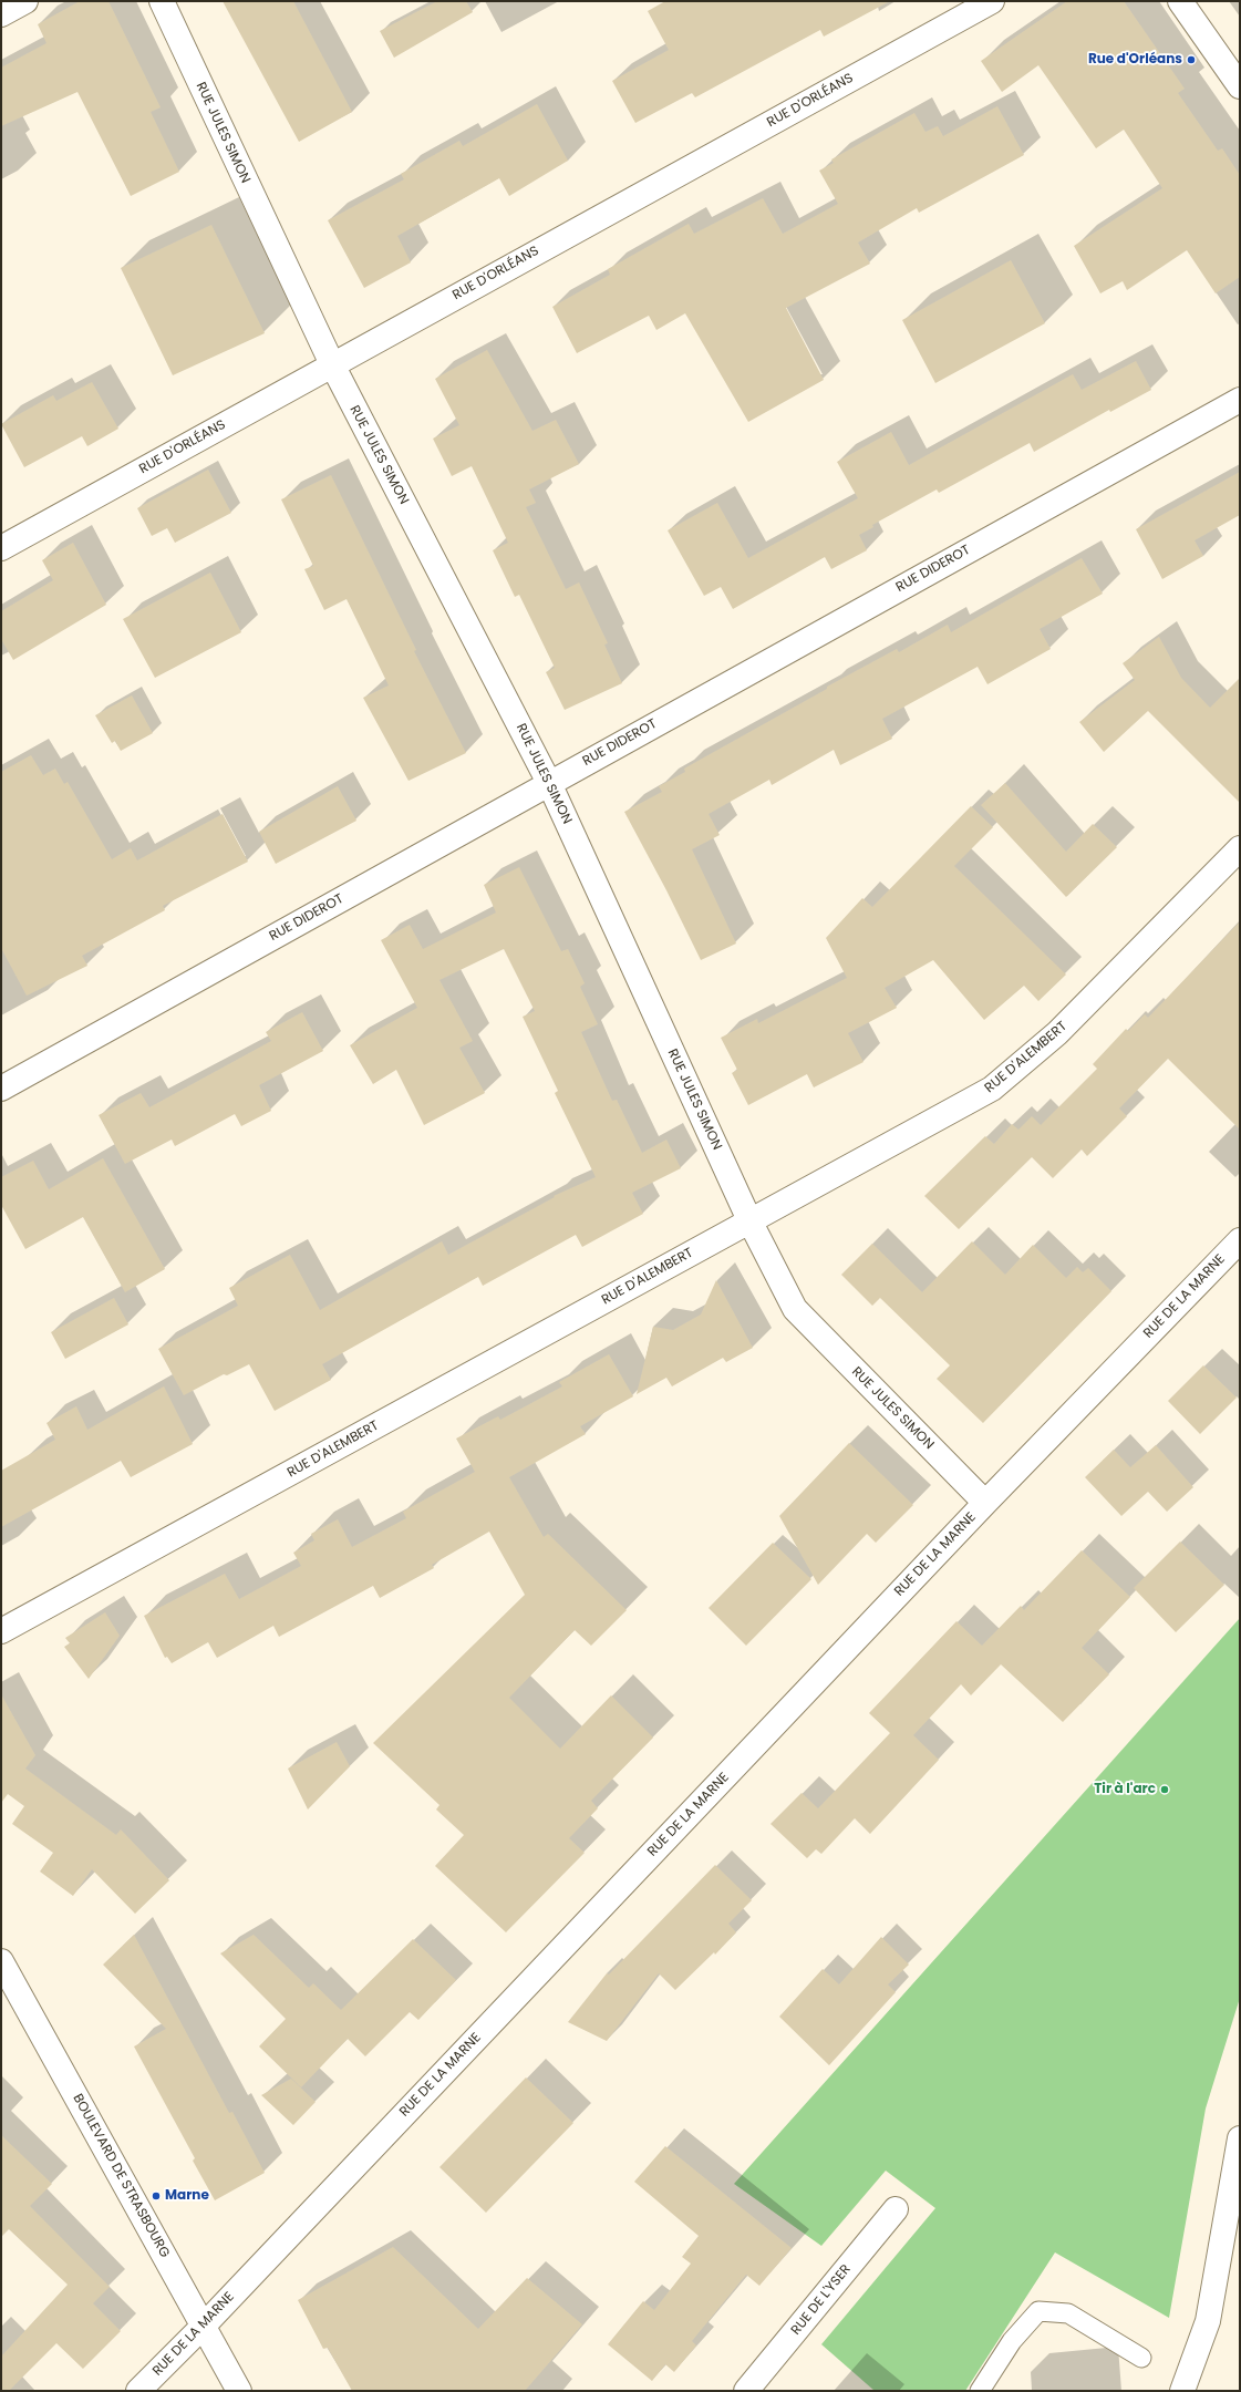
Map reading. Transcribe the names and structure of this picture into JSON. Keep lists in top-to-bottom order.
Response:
{
  "streets": {
    "street": [
      "RUE D'ORLÉANS",
      "RUE JULES SIMON",
      "RUE DIDEROT",
      "RUE D'ALEMBERT",
      "RUE DE LA MARNE",
      "BOULEVARD DE STRASBOURG",
      "RUE DE L'YSER"
    ]
  },
  "crossings": [
    ["RUE D'ORLÉANS", "RUE JULES SIMON"],
    ["RUE JULES SIMON", "RUE DIDEROT"],
    ["RUE JULES SIMON", "RUE D'ALEMBERT"],
    ["RUE JULES SIMON", "RUE DE LA MARNE"],
    ["RUE DE LA MARNE", "BOULEVARD DE STRASBOURG"]
  ],
  "places": ["Rue d'Orléans", "Tir à l'arc", "Marne"]
}
